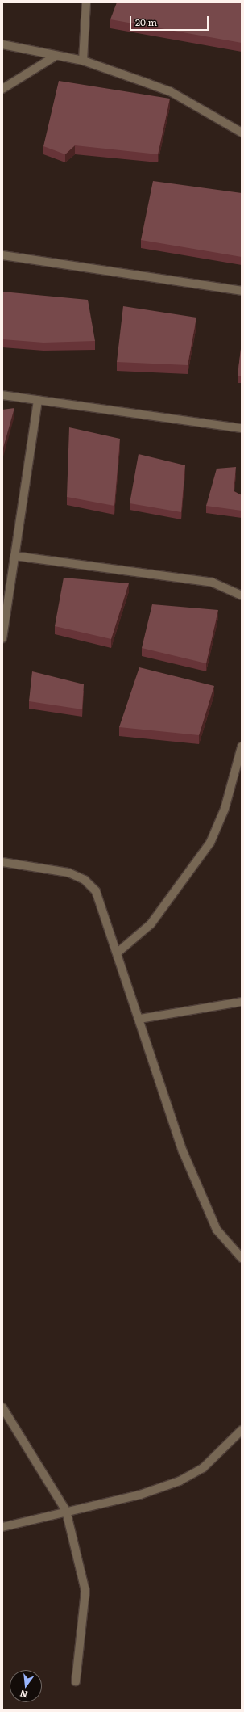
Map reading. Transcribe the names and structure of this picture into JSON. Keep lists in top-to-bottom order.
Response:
{
  "scale_bar": "20 m",
  "north": "bottom"
}
